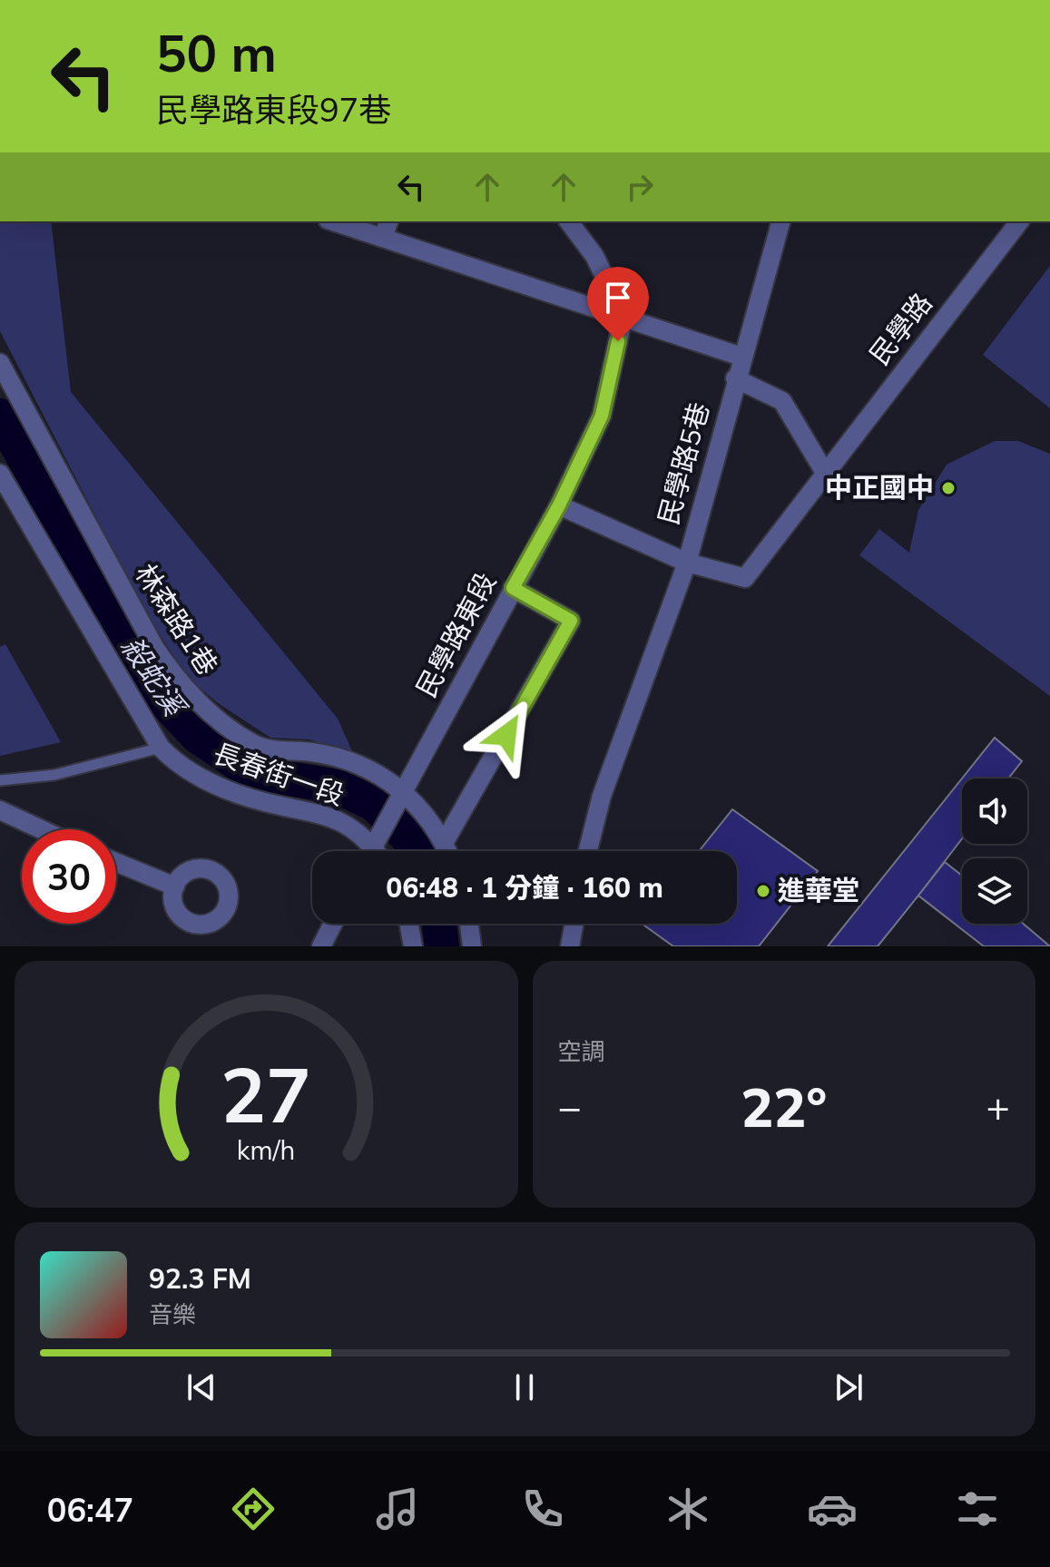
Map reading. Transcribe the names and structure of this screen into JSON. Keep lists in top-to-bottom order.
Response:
{
  "streets": {
    "street": [
      "民學路",
      "民學路5巷",
      "林森路1巷",
      "民學路東段",
      "長春街一段"
    ]
  },
  "crossings": [
    ["林森路1巷", "民學路東段"],
    ["民學路東段", "長春街一段"]
  ],
  "water": ["殺蛇溪"],
  "places": ["中正國中", "進華堂"],
  "page": {
    "turn": ["50 m", "民學路東段97巷"],
    "limit": "30",
    "trip": "06:48 · 1 分鐘 · 160 m",
    "tile": "空調",
    "heat": ["−", "22°", "+"],
    "song": ["92.3 FM", "音樂"],
    "tabs": "06:47",
    "gauge": ["27", "km/h"]
  }
}
